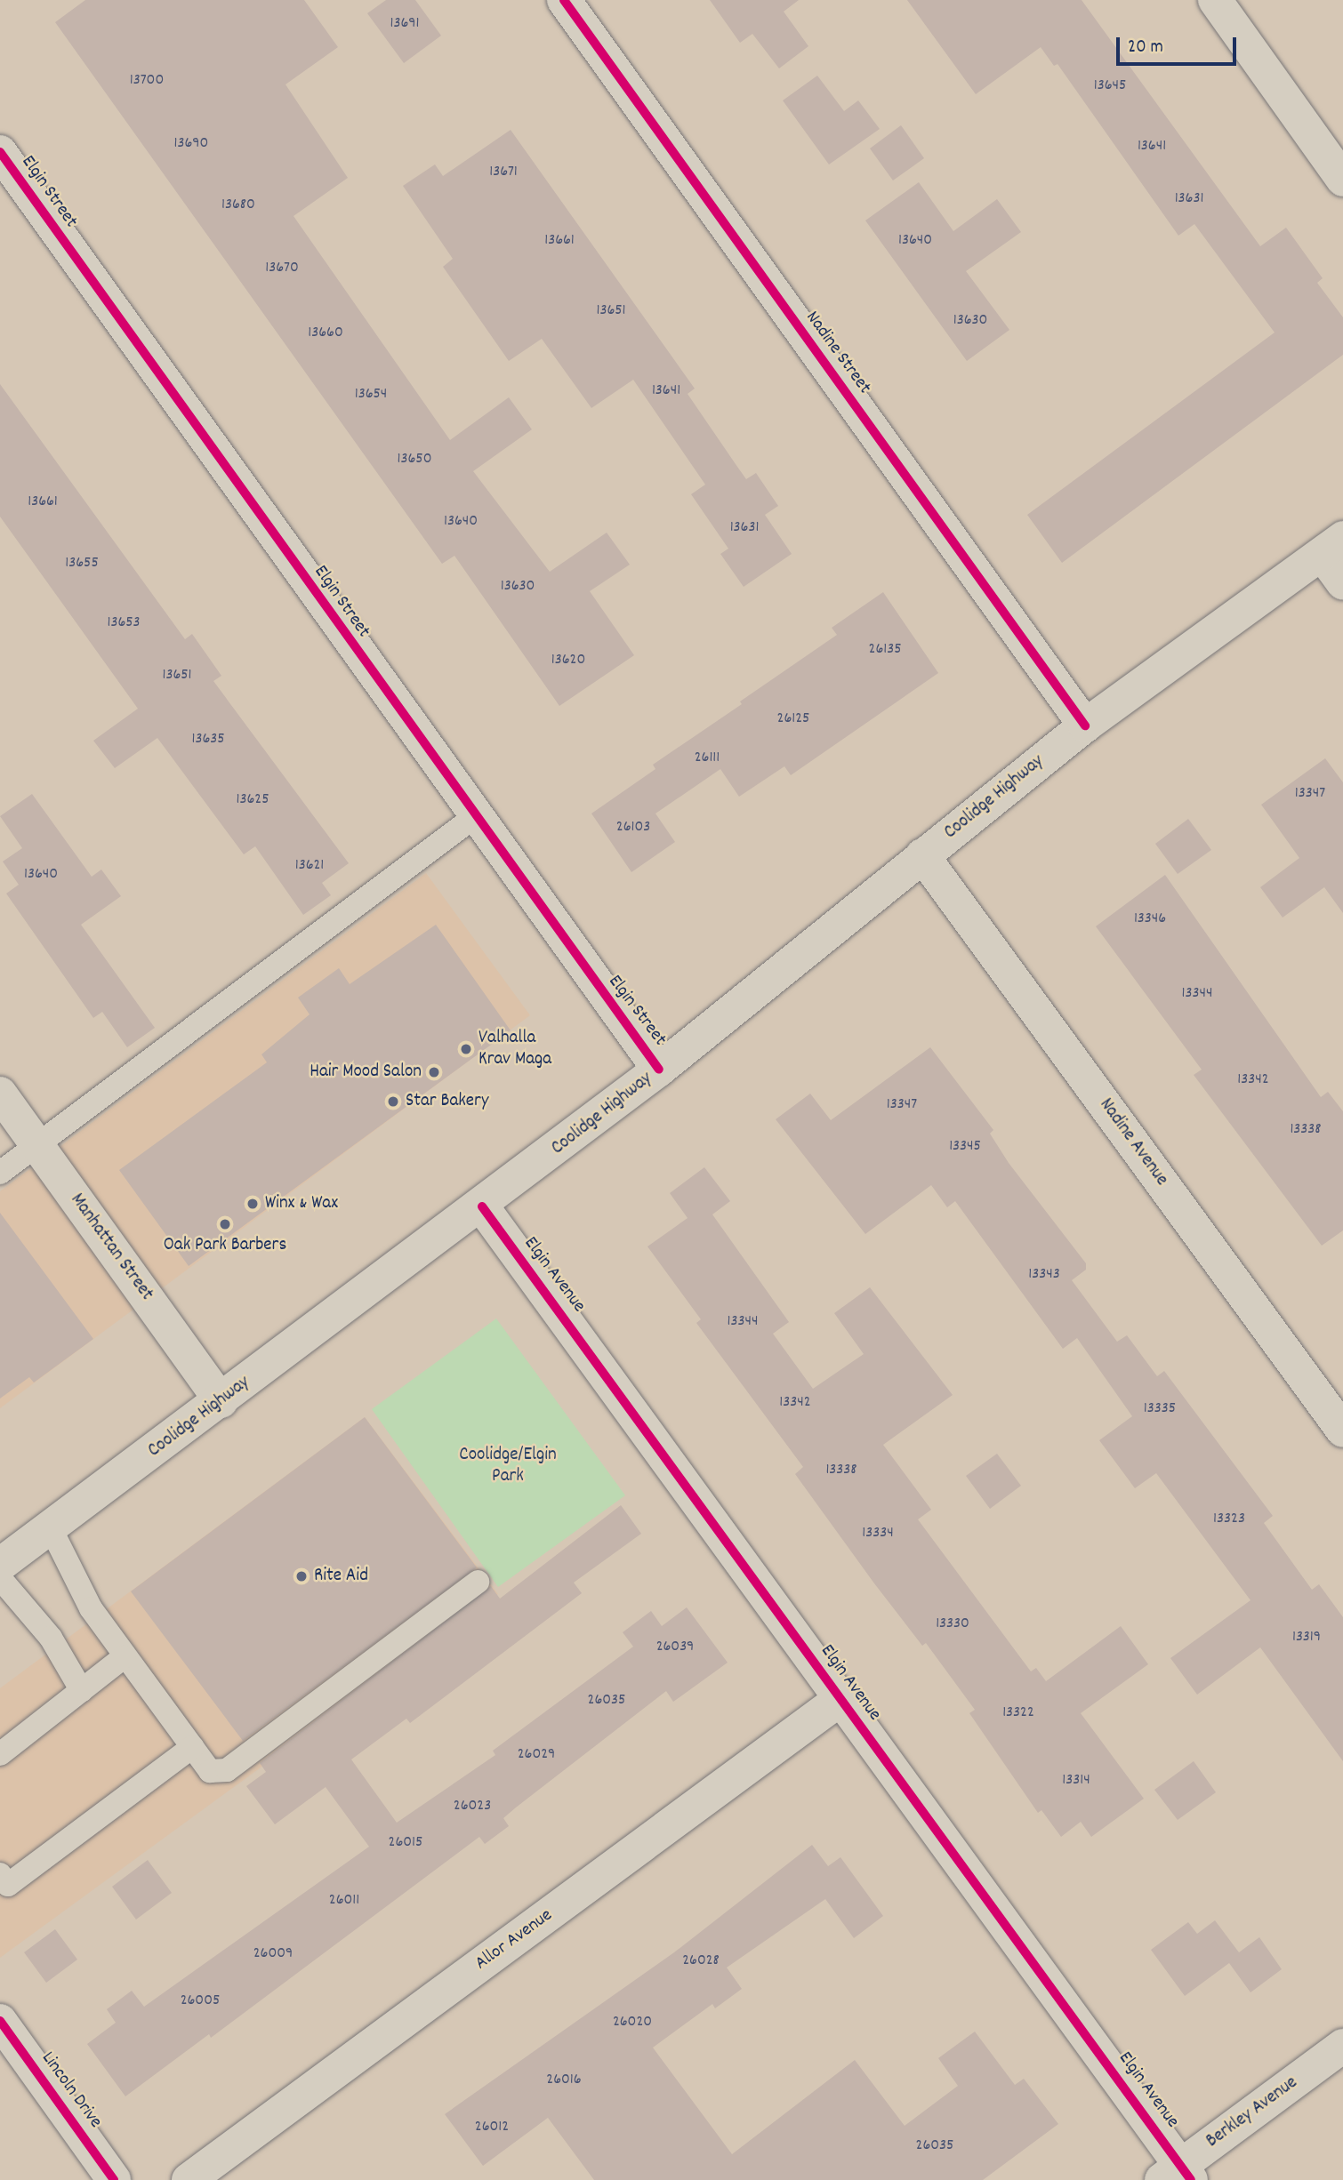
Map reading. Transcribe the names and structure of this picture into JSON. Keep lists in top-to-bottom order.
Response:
{
  "streets": {
    "street": [
      "Elgin Street",
      "Nadine Street",
      "Coolidge Highway",
      "Nadine Avenue",
      "Manhattan Street",
      "Elgin Avenue",
      "Allor Avenue",
      "Lincoln Drive",
      "Berkley Avenue"
    ]
  },
  "crossings": [
    ["Elgin Street", "Coolidge Highway"],
    ["Nadine Street", "Coolidge Highway"],
    ["Coolidge Highway", "Nadine Avenue"],
    ["Coolidge Highway", "Manhattan Street"],
    ["Coolidge Highway", "Elgin Avenue"],
    ["Elgin Avenue", "Allor Avenue"],
    ["Elgin Avenue", "Berkley Avenue"]
  ],
  "parks": ["Coolidge/Elgin Park"],
  "places": [
    "Valhalla Krav Maga",
    "Hair Mood Salon",
    "Star Bakery",
    "Winx & Wax",
    "Oak Park Barbers",
    "Rite Aid"
  ],
  "house_numbers": [
    "13691",
    "13700",
    "13645",
    "13690",
    "13641",
    "13671",
    "13631",
    "13680",
    "13661",
    "13640",
    "13670",
    "13651",
    "13630",
    "13660",
    "13641",
    "13654",
    "13650",
    "13661",
    "13640",
    "13631",
    "13655",
    "13630",
    "13653",
    "26135",
    "13620",
    "13651",
    "26125",
    "13635",
    "26111",
    "13347",
    "13625",
    "26103",
    "13621",
    "13640",
    "13346",
    "13344",
    "13342",
    "13347",
    "13338",
    "13345",
    "13343",
    "13344",
    "13342",
    "13335",
    "13338",
    "13323",
    "13334",
    "13330",
    "13319",
    "26039",
    "26035",
    "13322",
    "26029",
    "13314",
    "26023",
    "26015",
    "26011",
    "26009",
    "26028",
    "26005",
    "26020",
    "26016",
    "26012",
    "26035"
  ],
  "scale_bar": "20 m"
}
